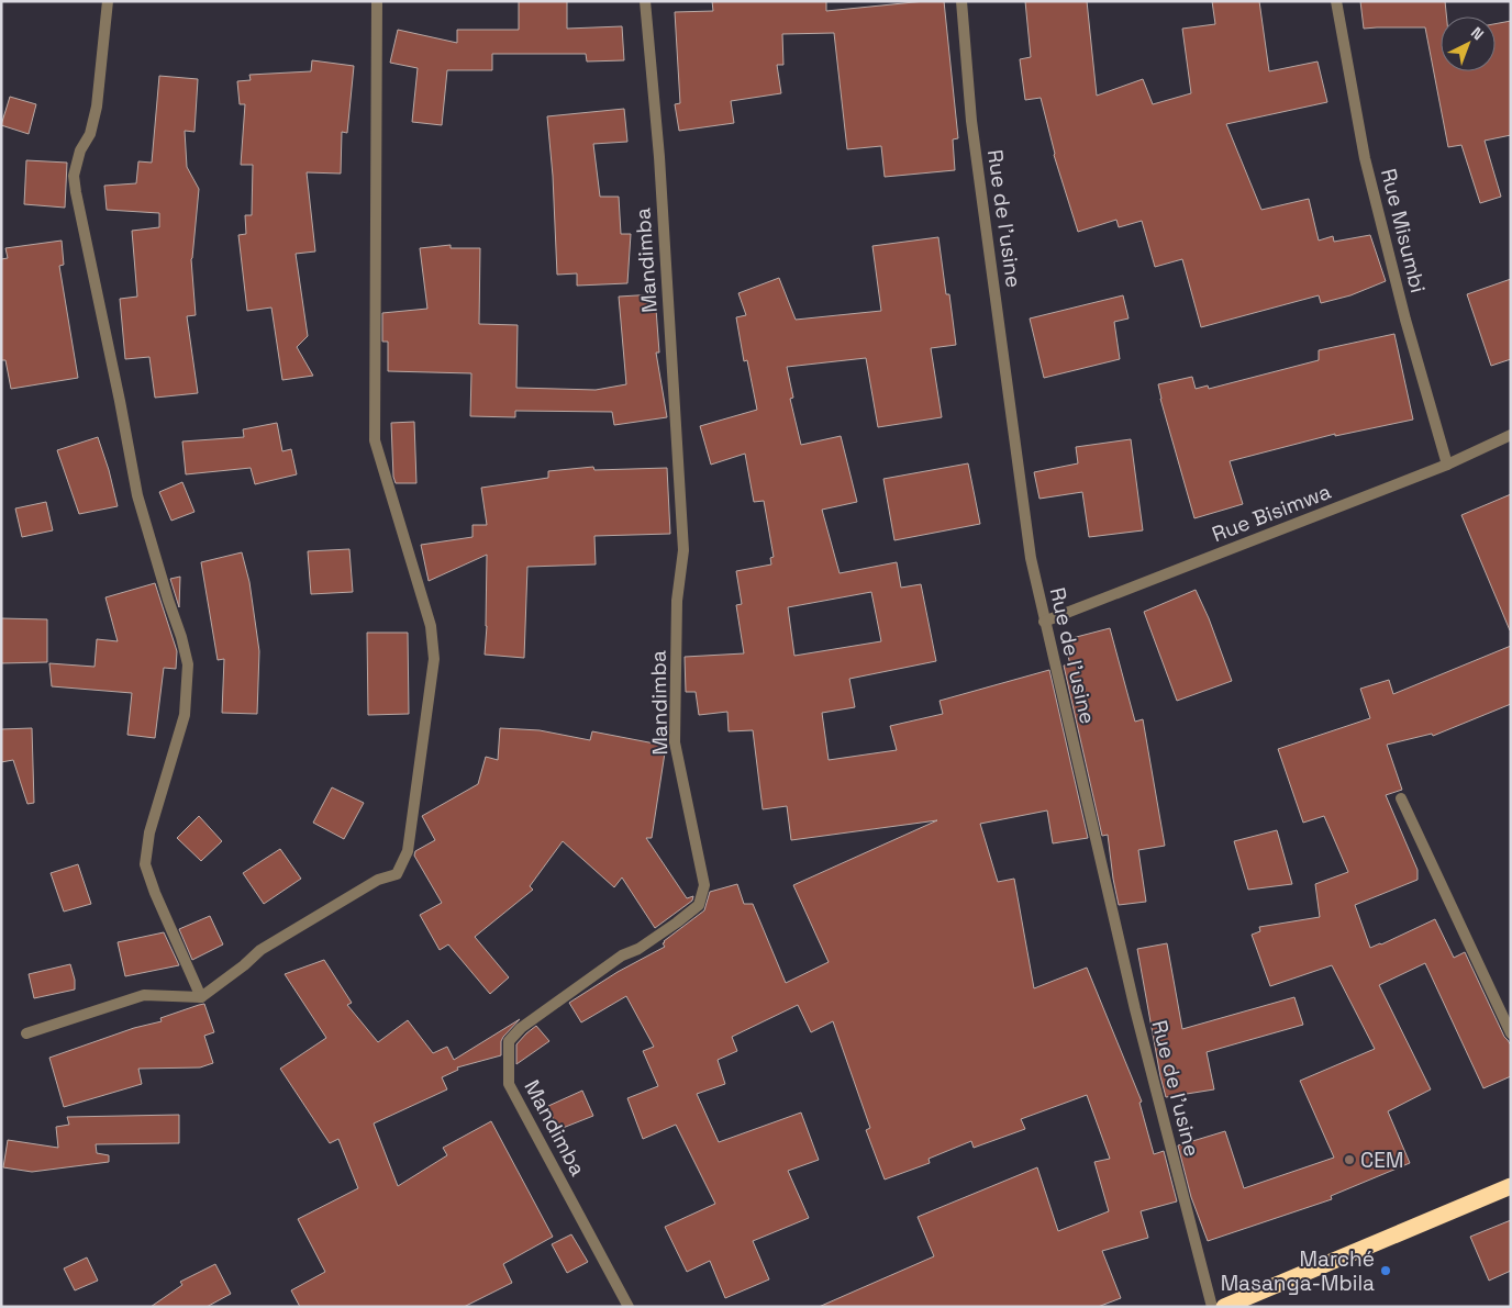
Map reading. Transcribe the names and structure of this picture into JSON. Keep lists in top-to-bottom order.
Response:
{
  "streets": {
    "street": [
      "Rue de l'usine",
      "Rue Misumbi",
      "Mandimba",
      "Rue Bisimwa"
    ]
  },
  "crossings": [
    ["Rue de l'usine", "Rue Bisimwa"],
    ["Rue Misumbi", "Rue Bisimwa"]
  ],
  "places": ["CEM", "Marché Masanga-Mbila"],
  "north": "top right"
}
